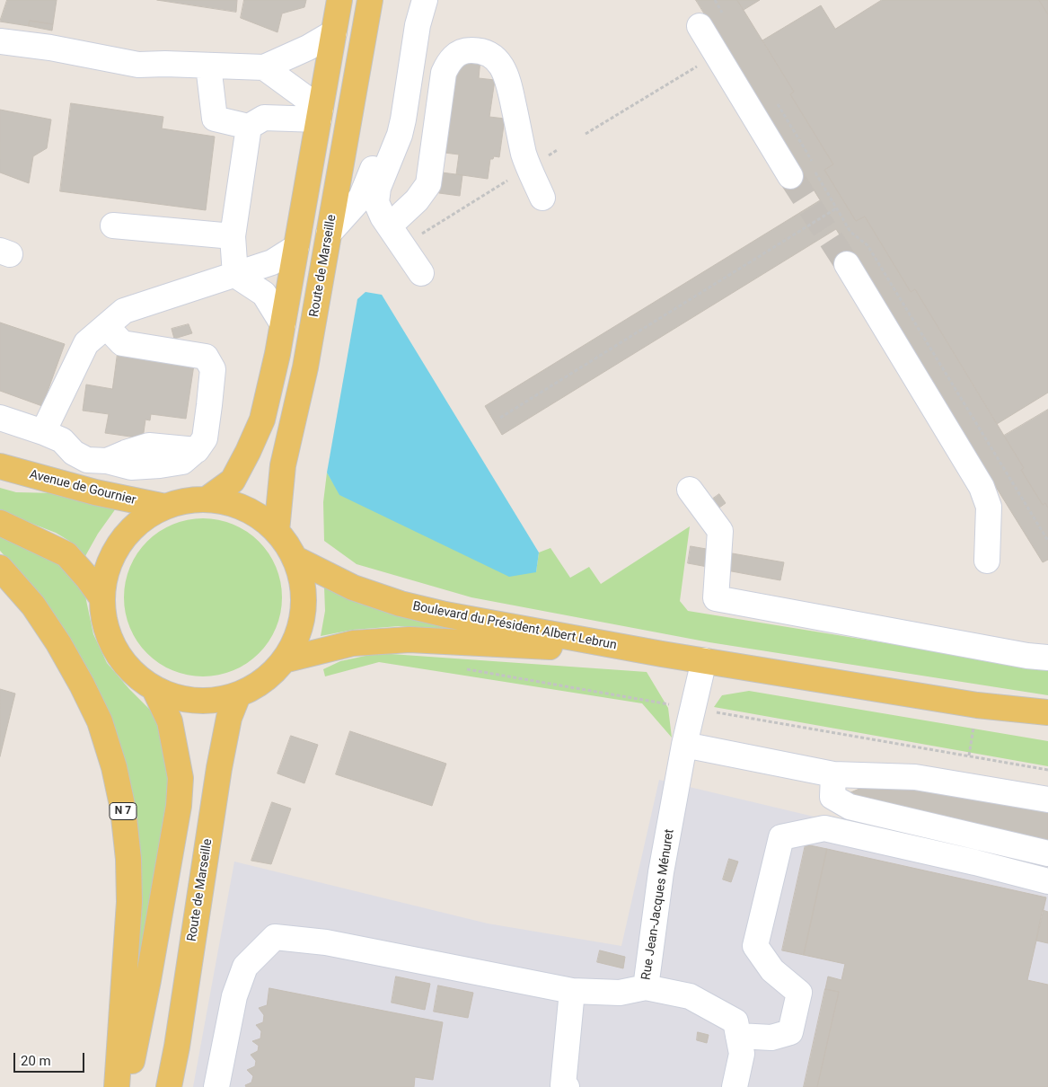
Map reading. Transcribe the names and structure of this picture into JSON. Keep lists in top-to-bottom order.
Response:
{
  "streets": {
    "main road": [
      "Route de Marseille",
      "Avenue de Gournier",
      "Boulevard du Président Albert Lebrun",
      "N 7"
    ],
    "street": ["Rue Jean-Jacques Ménuret"]
  },
  "crossings": [
    ["Boulevard du Président Albert Lebrun", "Rue Jean-Jacques Ménuret"]
  ],
  "scale_bar": "20 m"
}
